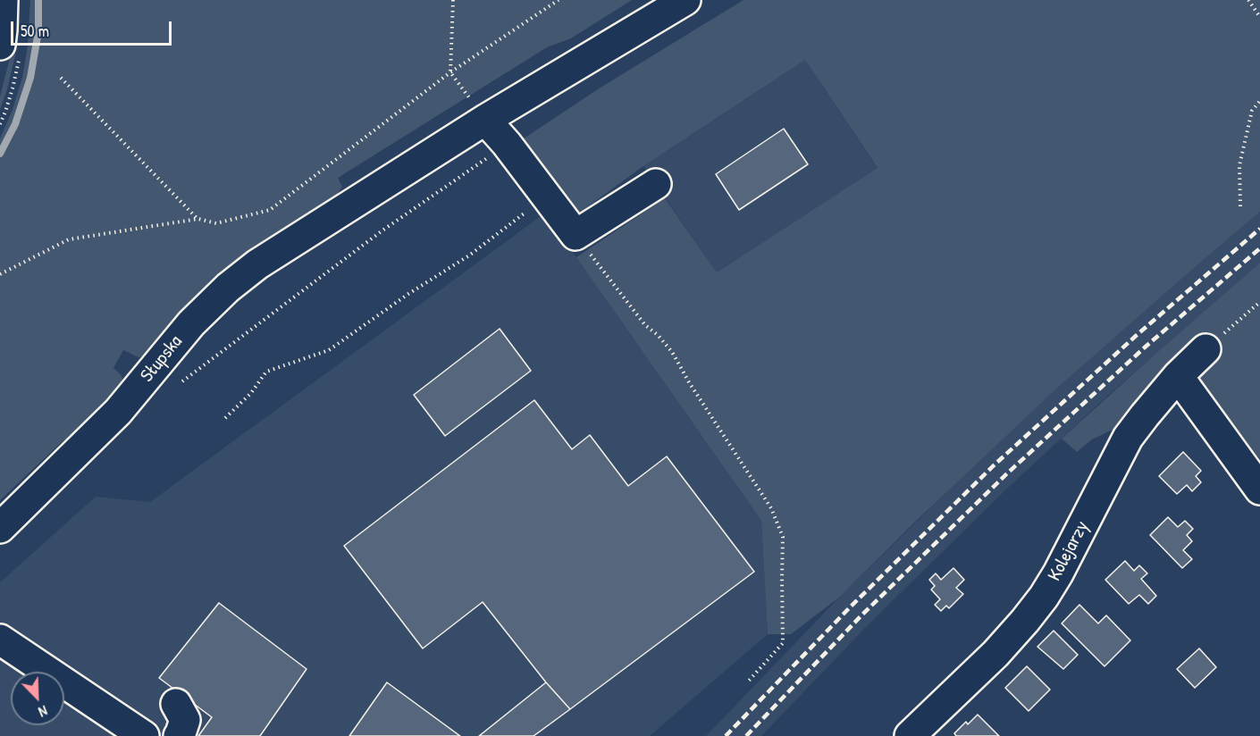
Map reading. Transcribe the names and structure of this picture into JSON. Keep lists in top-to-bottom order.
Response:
{
  "streets": {
    "street": ["Słupska", "Kolejarzy"]
  },
  "scale_bar": "50 m",
  "north": "bottom right"
}
